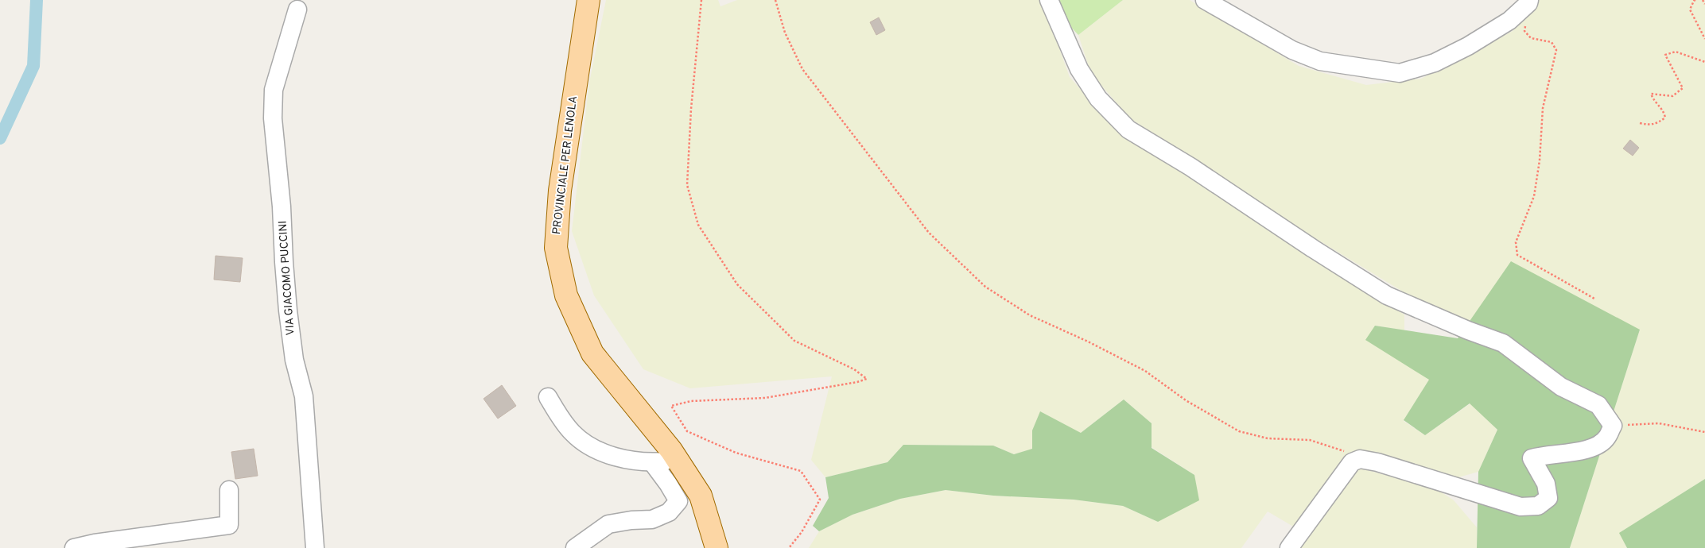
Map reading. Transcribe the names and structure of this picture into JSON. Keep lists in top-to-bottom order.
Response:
{
  "streets": {
    "main road": ["PROVINCIALE PER LENOLA"],
    "street": ["VIA GIACOMO PUCCINI"]
  }
}
